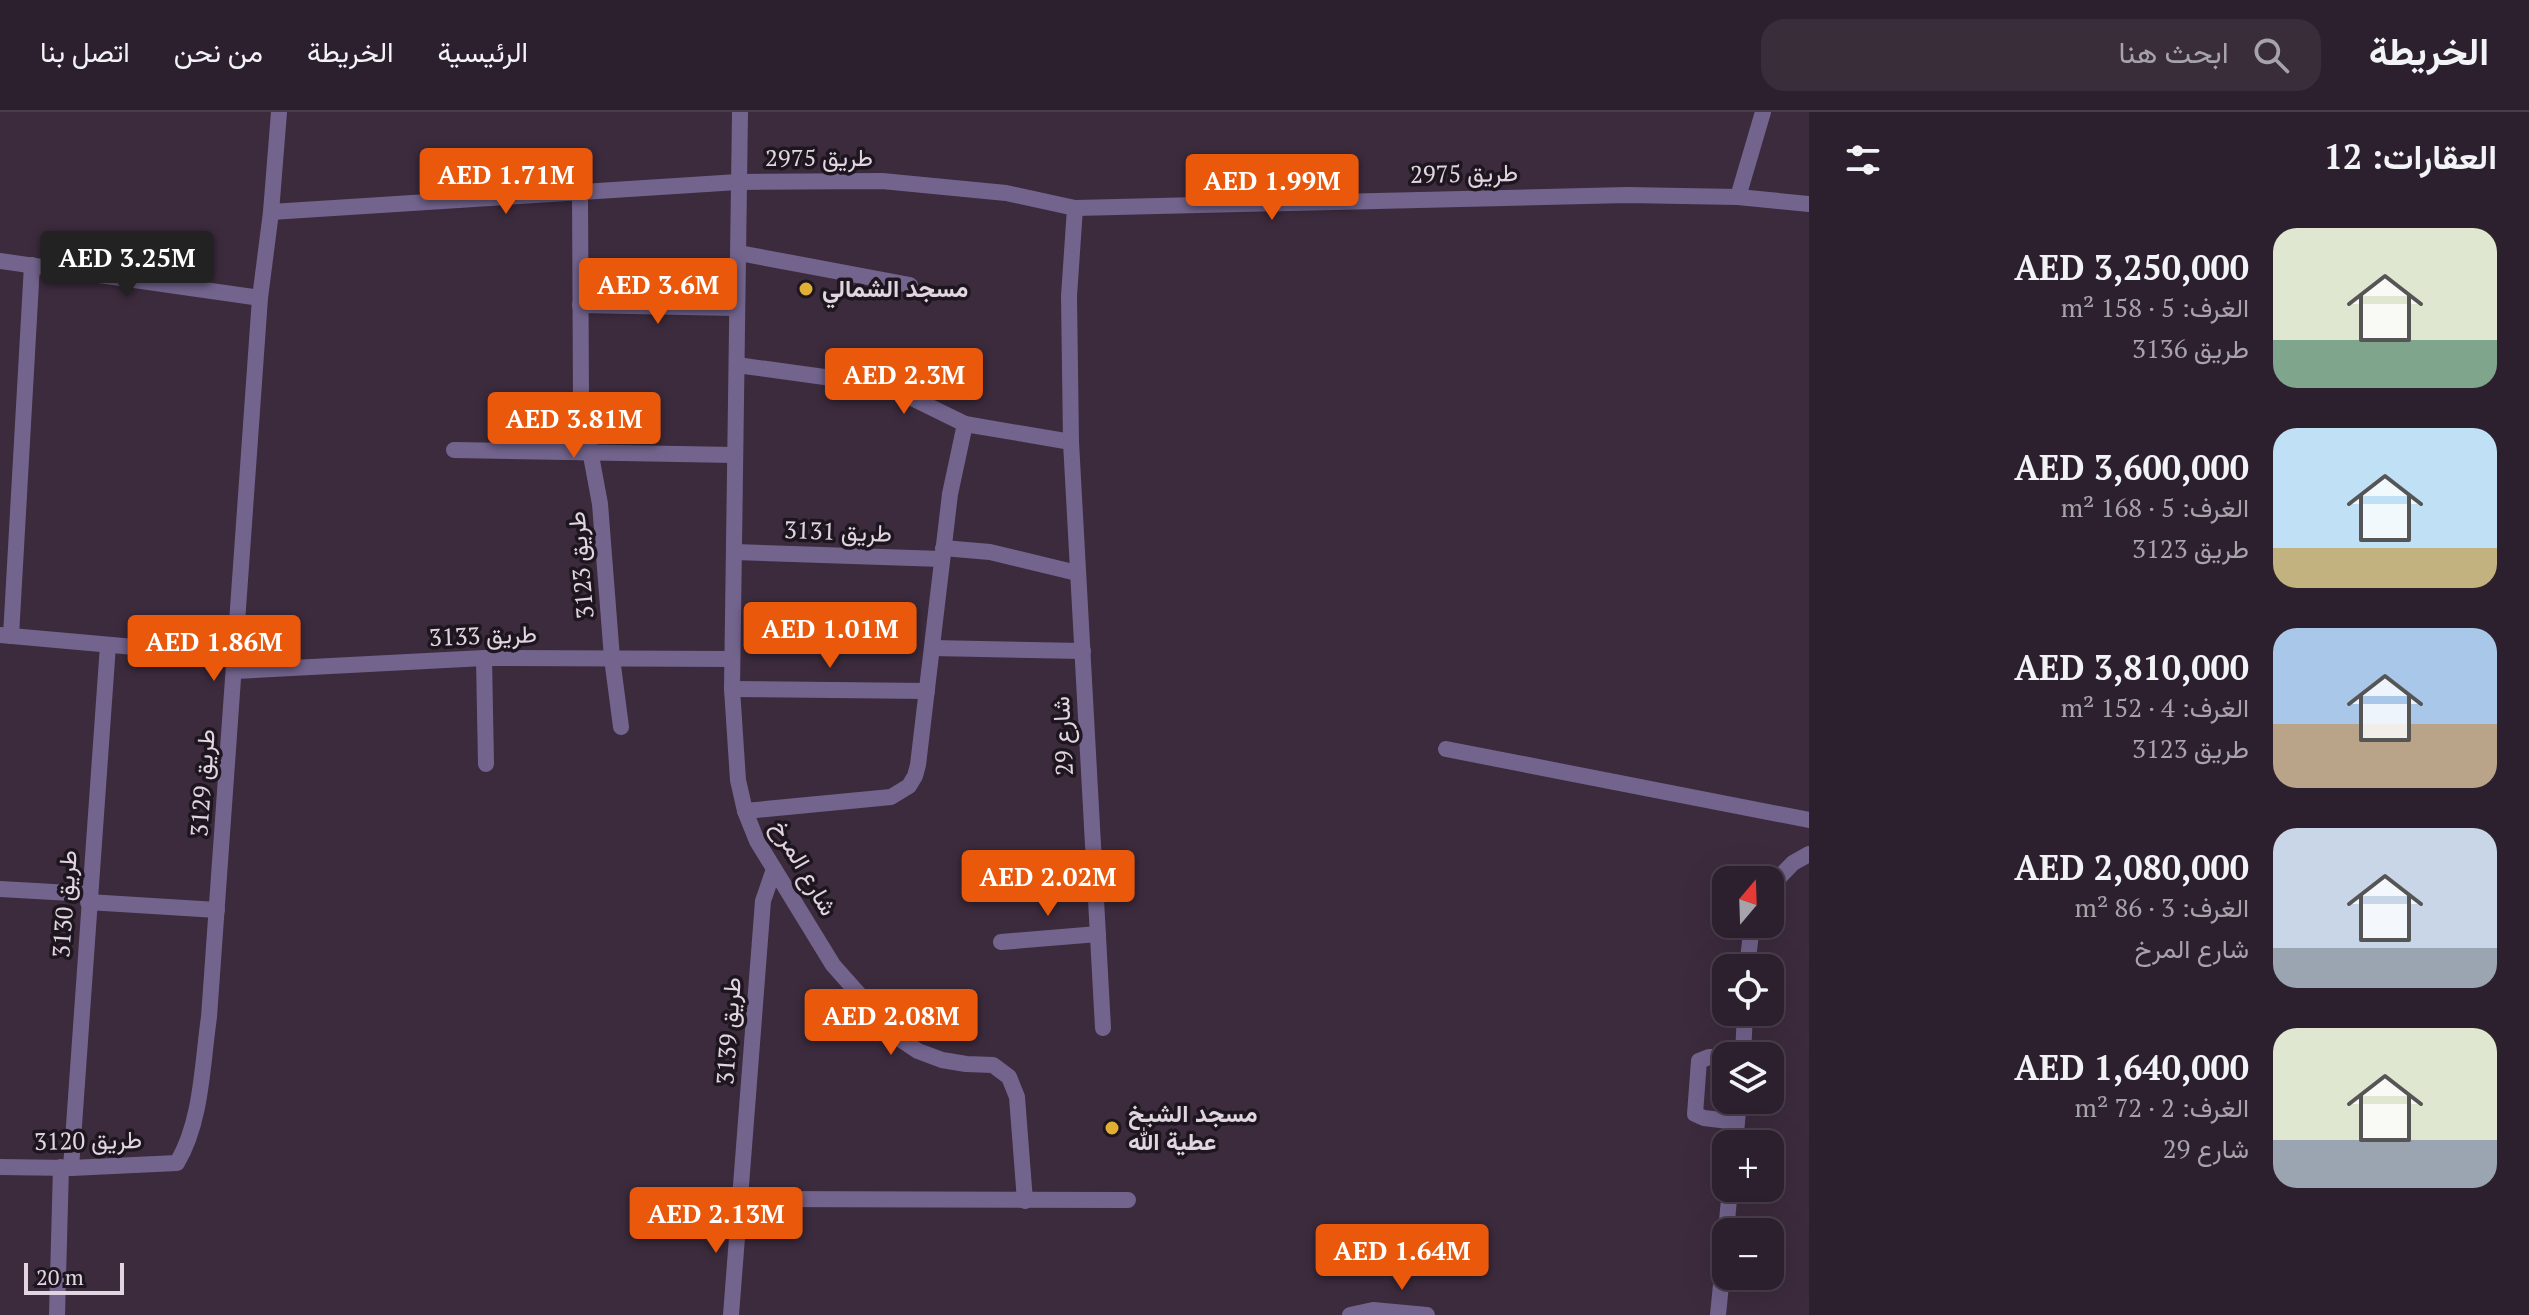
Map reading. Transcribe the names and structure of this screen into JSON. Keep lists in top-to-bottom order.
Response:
{
  "streets": {
    "street": [
      "طريق 2975",
      "طريق 3131",
      "طريق 3123",
      "طريق 3133",
      "شارع 29",
      "طريق 3129",
      "شارع المرخ",
      "طريق 3130",
      "طريق 3139",
      "طريق 3120"
    ]
  },
  "crossings": [
    ["طريق 2975", "شارع 29"],
    ["طريق 2975", "شارع المرخ"],
    ["طريق 3131", "شارع 29"],
    ["طريق 3131", "شارع المرخ"],
    ["طريق 3123", "طريق 3133"],
    ["طريق 3133", "طريق 3129"],
    ["طريق 3133", "شارع المرخ"],
    ["طريق 3133", "طريق 3130"],
    ["طريق 3129", "طريق 3120"],
    ["شارع المرخ", "طريق 3139"],
    ["طريق 3130", "طريق 3120"]
  ],
  "places": ["مسجد الشمالي", "مسجد الشيخ عطية الله"],
  "scale_bar": "20 m",
  "north": "top",
  "page": {
    "header": "الخريطة",
    "search": "ابحث هنا",
    "nav": [
      "الرئيسية",
      "الخريطة",
      "من نحن",
      "اتصل بنا"
    ],
    "heading": "العقارات: 12",
    "price": [
      "AED 1.71M",
      "AED 1.99M",
      "AED 3.25M",
      "AED 3.6M",
      "AED 2.3M",
      "AED 3.81M",
      "AED 1.01M",
      "AED 1.86M",
      "AED 2.02M",
      "AED 2.08M",
      "AED 2.13M",
      "AED 1.64M"
    ],
    "list": [
      {
        "name": "AED 3,250,000",
        "note": "الغرف: 5 · 158 m² · طريق 3136"
      },
      {
        "name": "AED 3,600,000",
        "note": "الغرف: 5 · 168 m² · طريق 3123"
      },
      {
        "name": "AED 3,810,000",
        "note": "الغرف: 4 · 152 m² · طريق 3123"
      },
      {
        "name": "AED 2,080,000",
        "note": "الغرف: 3 · 86 m² · شارع المرخ"
      },
      {
        "name": "AED 1,640,000",
        "note": "الغرف: 2 · 72 m² · شارع 29"
      }
    ],
    "map_buttons": ["+", "−"],
    "scale": "20 m"
  }
}
